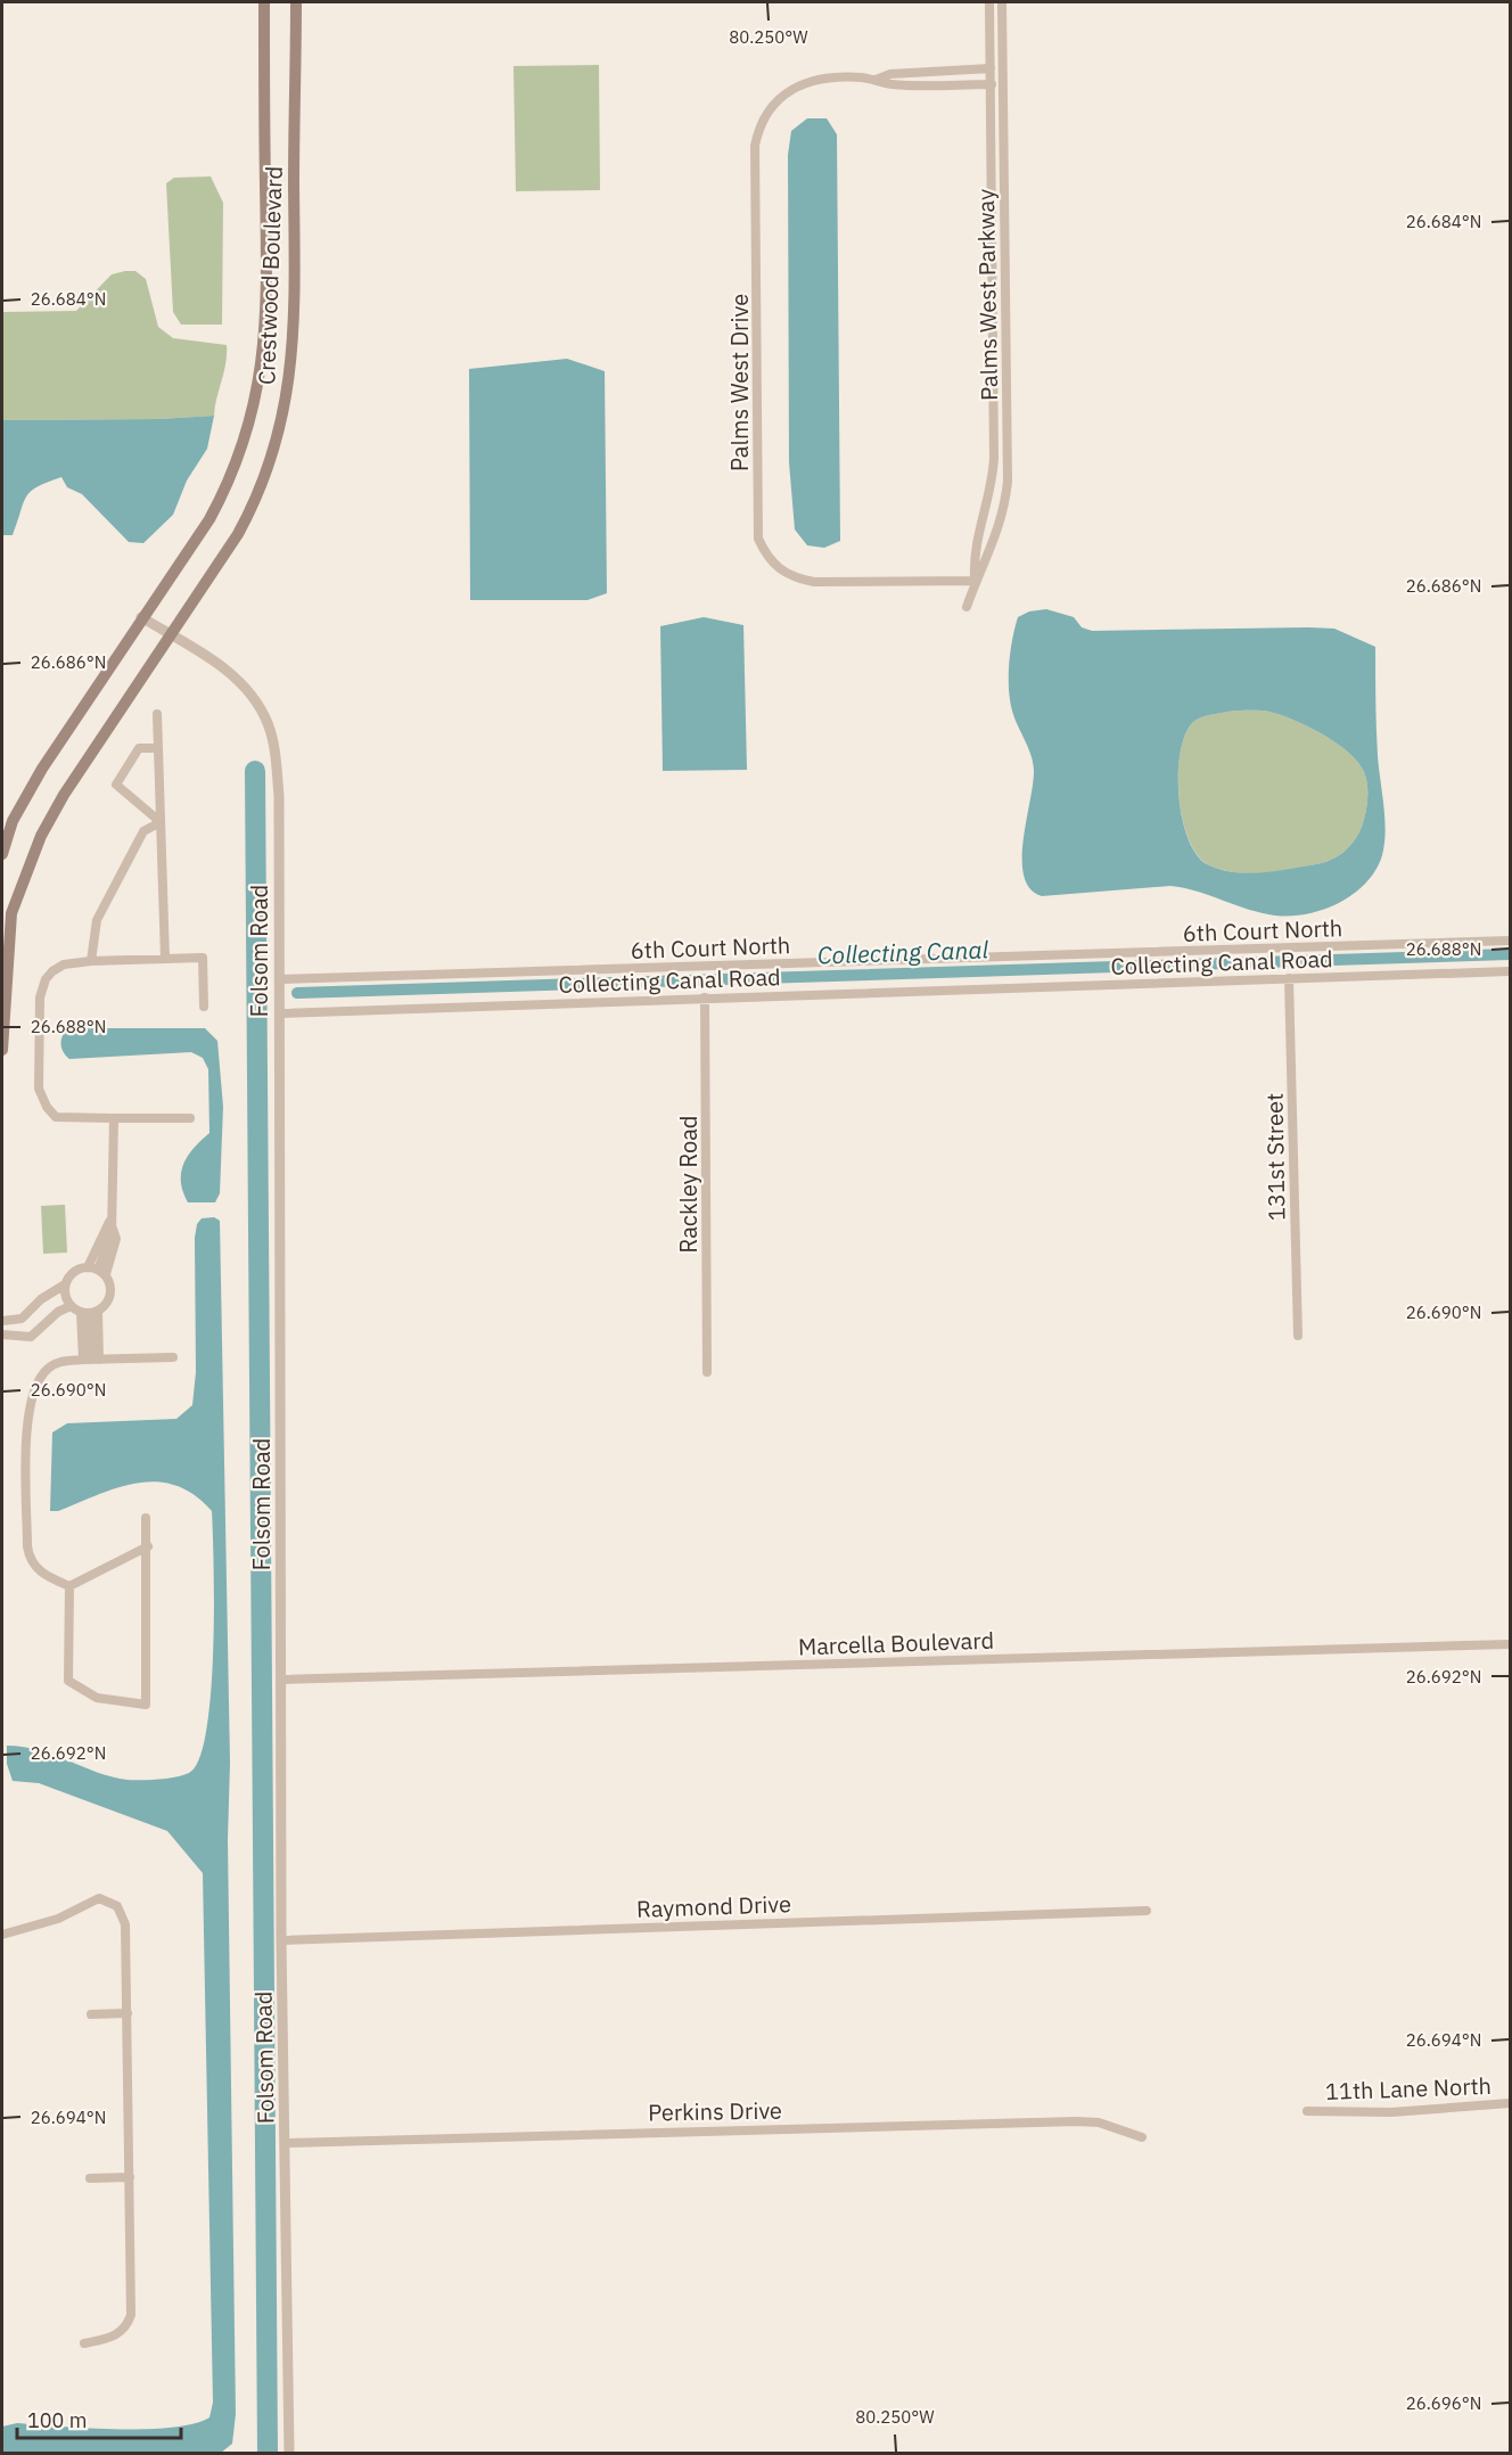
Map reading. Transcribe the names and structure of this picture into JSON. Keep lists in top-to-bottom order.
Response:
{
  "streets": {
    "main road": ["Crestwood Boulevard"],
    "street": [
      "Palms West Parkway",
      "Palms West Drive",
      "6th Court North",
      "Folsom Road",
      "Collecting Canal Road",
      "131st Street",
      "Rackley Road",
      "Marcella Boulevard",
      "Raymond Drive",
      "11th Lane North",
      "Perkins Drive"
    ]
  },
  "crossings": [
    ["Crestwood Boulevard", "Folsom Road"],
    ["Palms West Parkway", "Palms West Drive"],
    ["6th Court North", "Folsom Road"],
    ["Folsom Road", "Collecting Canal Road"],
    ["Folsom Road", "Marcella Boulevard"],
    ["Folsom Road", "Raymond Drive"],
    ["Folsom Road", "Perkins Drive"],
    ["Collecting Canal Road", "131st Street"],
    ["Collecting Canal Road", "Rackley Road"]
  ],
  "water": ["Collecting Canal"],
  "scale_bar": "100 m",
  "coordinates": [
    "80.250°W",
    "26.684°N",
    "26.686°N",
    "26.688°N",
    "26.690°N",
    "26.692°N",
    "26.694°N",
    "26.696°N"
  ]
}
